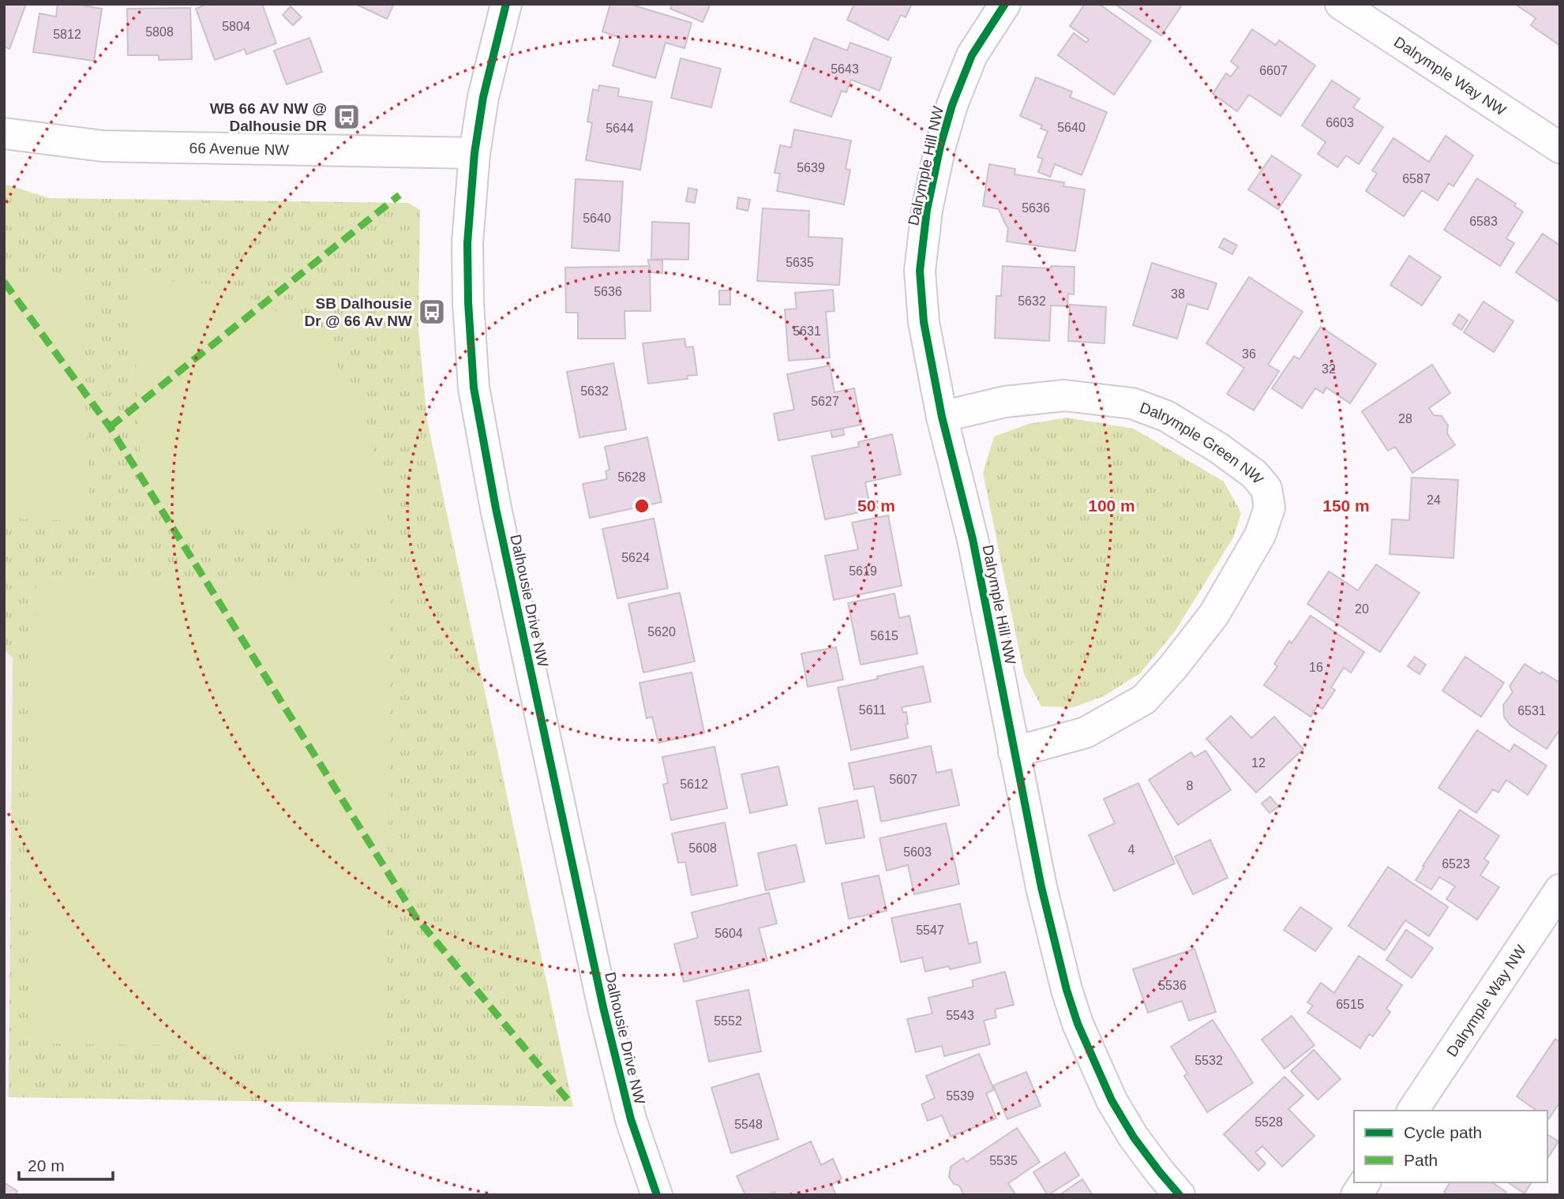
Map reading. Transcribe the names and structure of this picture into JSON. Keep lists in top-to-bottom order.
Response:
{
  "streets": {
    "street": [
      "Dalrymple Way NW",
      "66 Avenue NW",
      "Dalrymple Hill NW",
      "Dalrymple Green NW",
      "Dalhousie Drive NW"
    ]
  },
  "crossings": [
    ["66 Avenue NW", "Dalhousie Drive NW"],
    ["Dalrymple Hill NW", "Dalrymple Green NW"]
  ],
  "places": {
    "bus stop": ["WB 66 AV NW @ Dalhousie DR", "SB Dalhousie Dr @ 66 Av NW"]
  },
  "house_numbers": [
    "5804",
    "5808",
    "5812",
    "5643",
    "6607",
    "6603",
    "5640",
    "5644",
    "5639",
    "6587",
    "5636",
    "5640",
    "6583",
    "5635",
    "5636",
    "38",
    "5632",
    "5631",
    "36",
    "32",
    "5632",
    "5627",
    "28",
    "5628",
    "24",
    "5624",
    "5619",
    "20",
    "5620",
    "5615",
    "16",
    "5611",
    "6531",
    "12",
    "5607",
    "5612",
    "8",
    "5608",
    "4",
    "5603",
    "6523",
    "5547",
    "5604",
    "5536",
    "6515",
    "5543",
    "5552",
    "5532",
    "5539",
    "5528",
    "5548",
    "5535"
  ],
  "legend": ["Cycle path", "Path"],
  "scale_bar": "20 m",
  "rings": ["50 m", "100 m", "150 m"]
}
